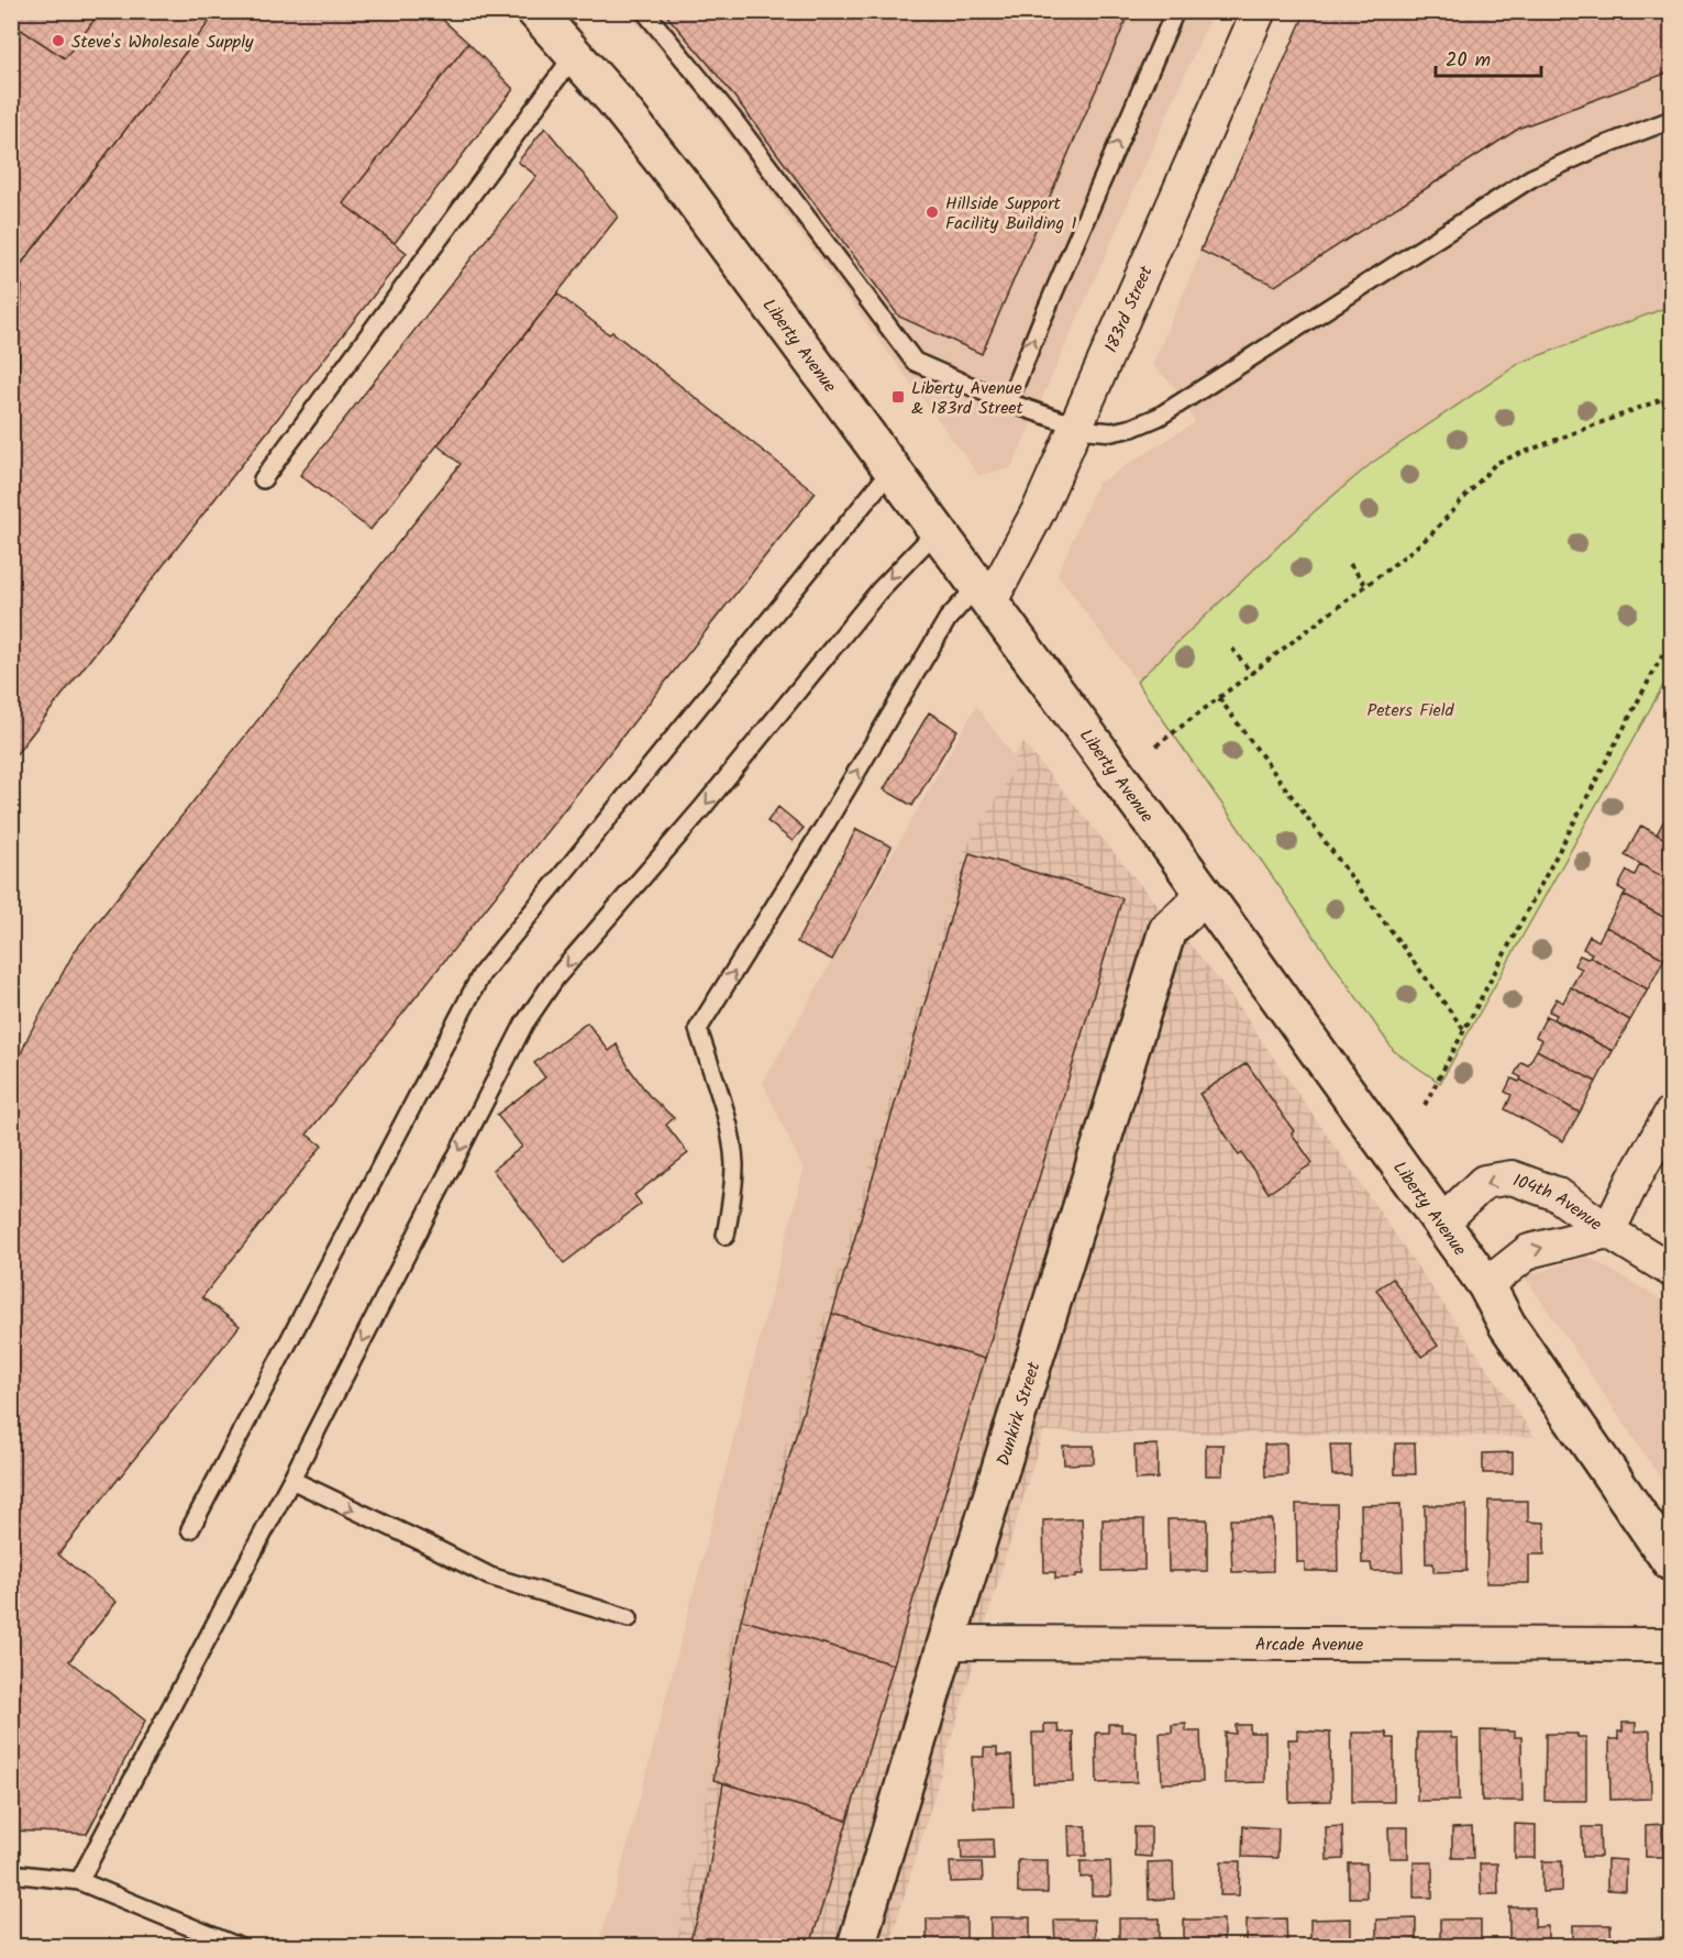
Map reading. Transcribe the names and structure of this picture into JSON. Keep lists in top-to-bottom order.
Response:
{
  "streets": {
    "main road": ["Liberty Avenue", "Dunkirk Street"],
    "street": ["183rd Street", "104th Avenue", "Arcade Avenue"]
  },
  "crossings": [
    ["183rd Street", "Liberty Avenue"],
    ["Liberty Avenue", "104th Avenue"],
    ["Liberty Avenue", "Dunkirk Street"],
    ["Dunkirk Street", "Arcade Avenue"]
  ],
  "parks": ["Peters Field"],
  "places": {
    "other": ["Steve's Wholesale Supply", "Hillside Support Facility Building 1"],
    "transit": ["Liberty Avenue & 183rd Street"]
  },
  "scale_bar": "20 m"
}
